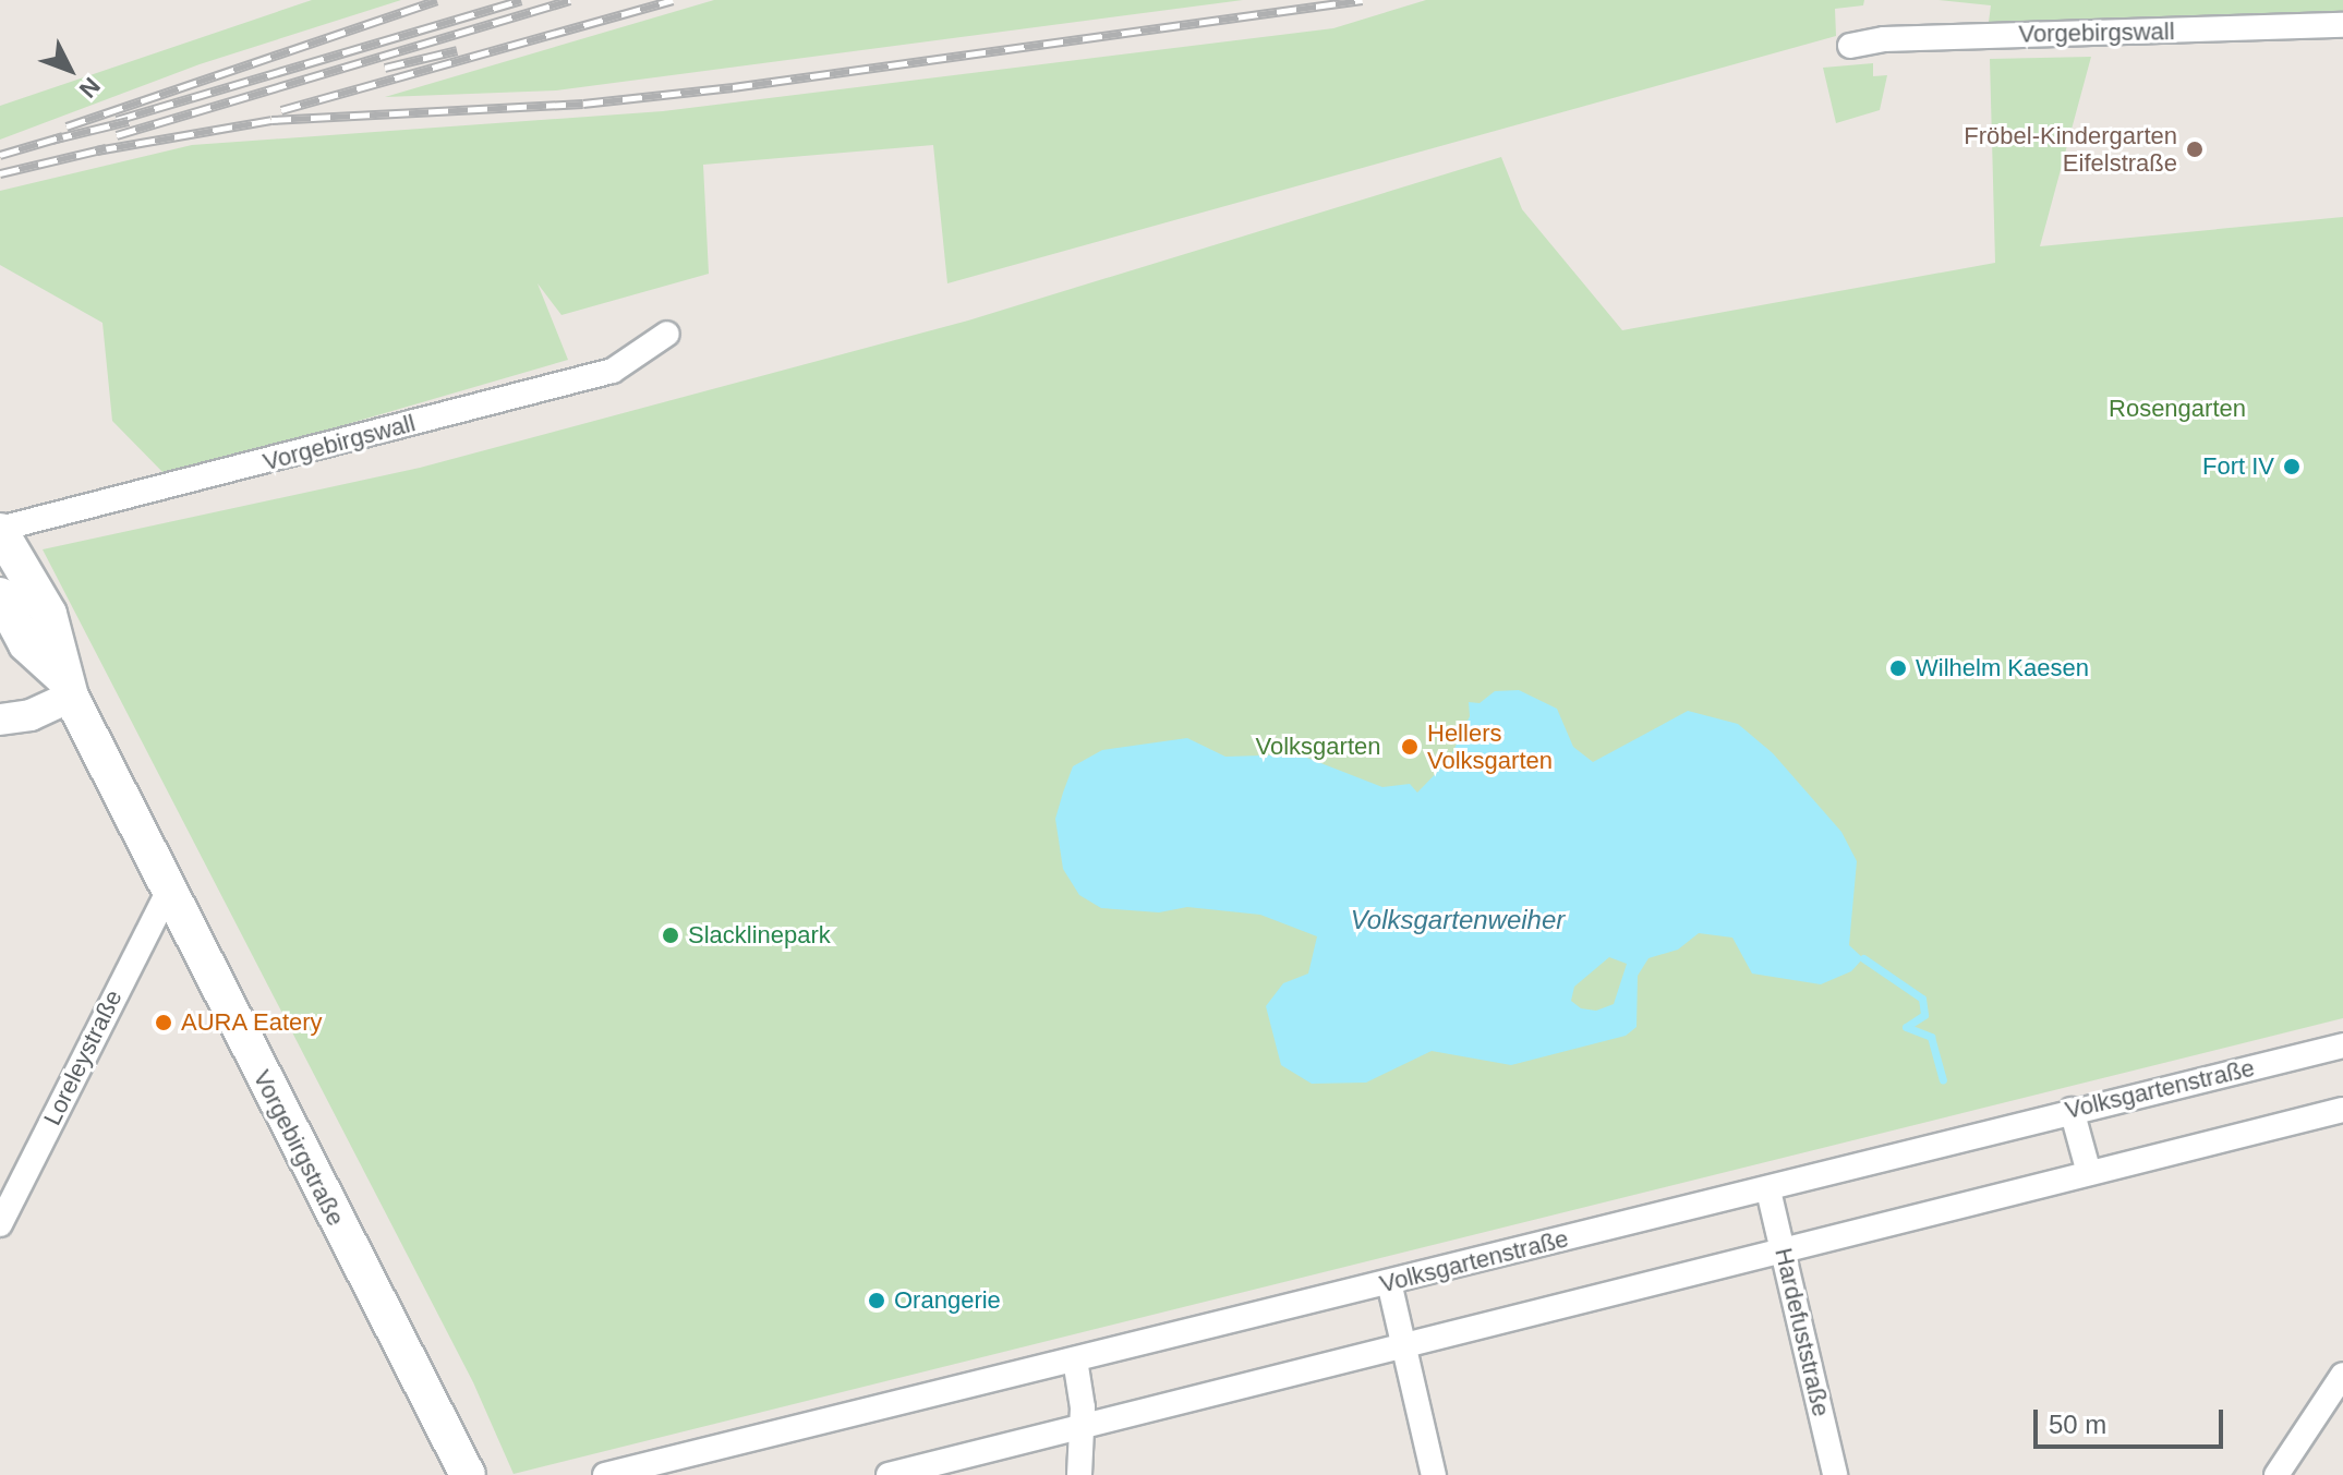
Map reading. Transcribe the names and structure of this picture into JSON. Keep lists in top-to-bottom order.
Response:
{
  "streets": {
    "main road": ["Vorgebirgstraße"],
    "street": [
      "Vorgebirgswall",
      "Loreleystraße",
      "Volksgartenstraße",
      "Hardefuststraße"
    ]
  },
  "crossings": [
    ["Vorgebirgswall", "Vorgebirgstraße"],
    ["Loreleystraße", "Vorgebirgstraße"],
    ["Volksgartenstraße", "Hardefuststraße"]
  ],
  "water": ["Volksgartenweiher"],
  "parks": ["Rosengarten", "Volksgarten"],
  "places": [
    "Fröbel-Kindergarten Eifelstraße",
    "Fort IV",
    "Wilhelm Kaesen",
    "Hellers Volksgarten",
    "Slacklinepark",
    "AURA Eatery",
    "Orangerie"
  ],
  "scale_bar": "50 m",
  "north": "bottom right"
}
